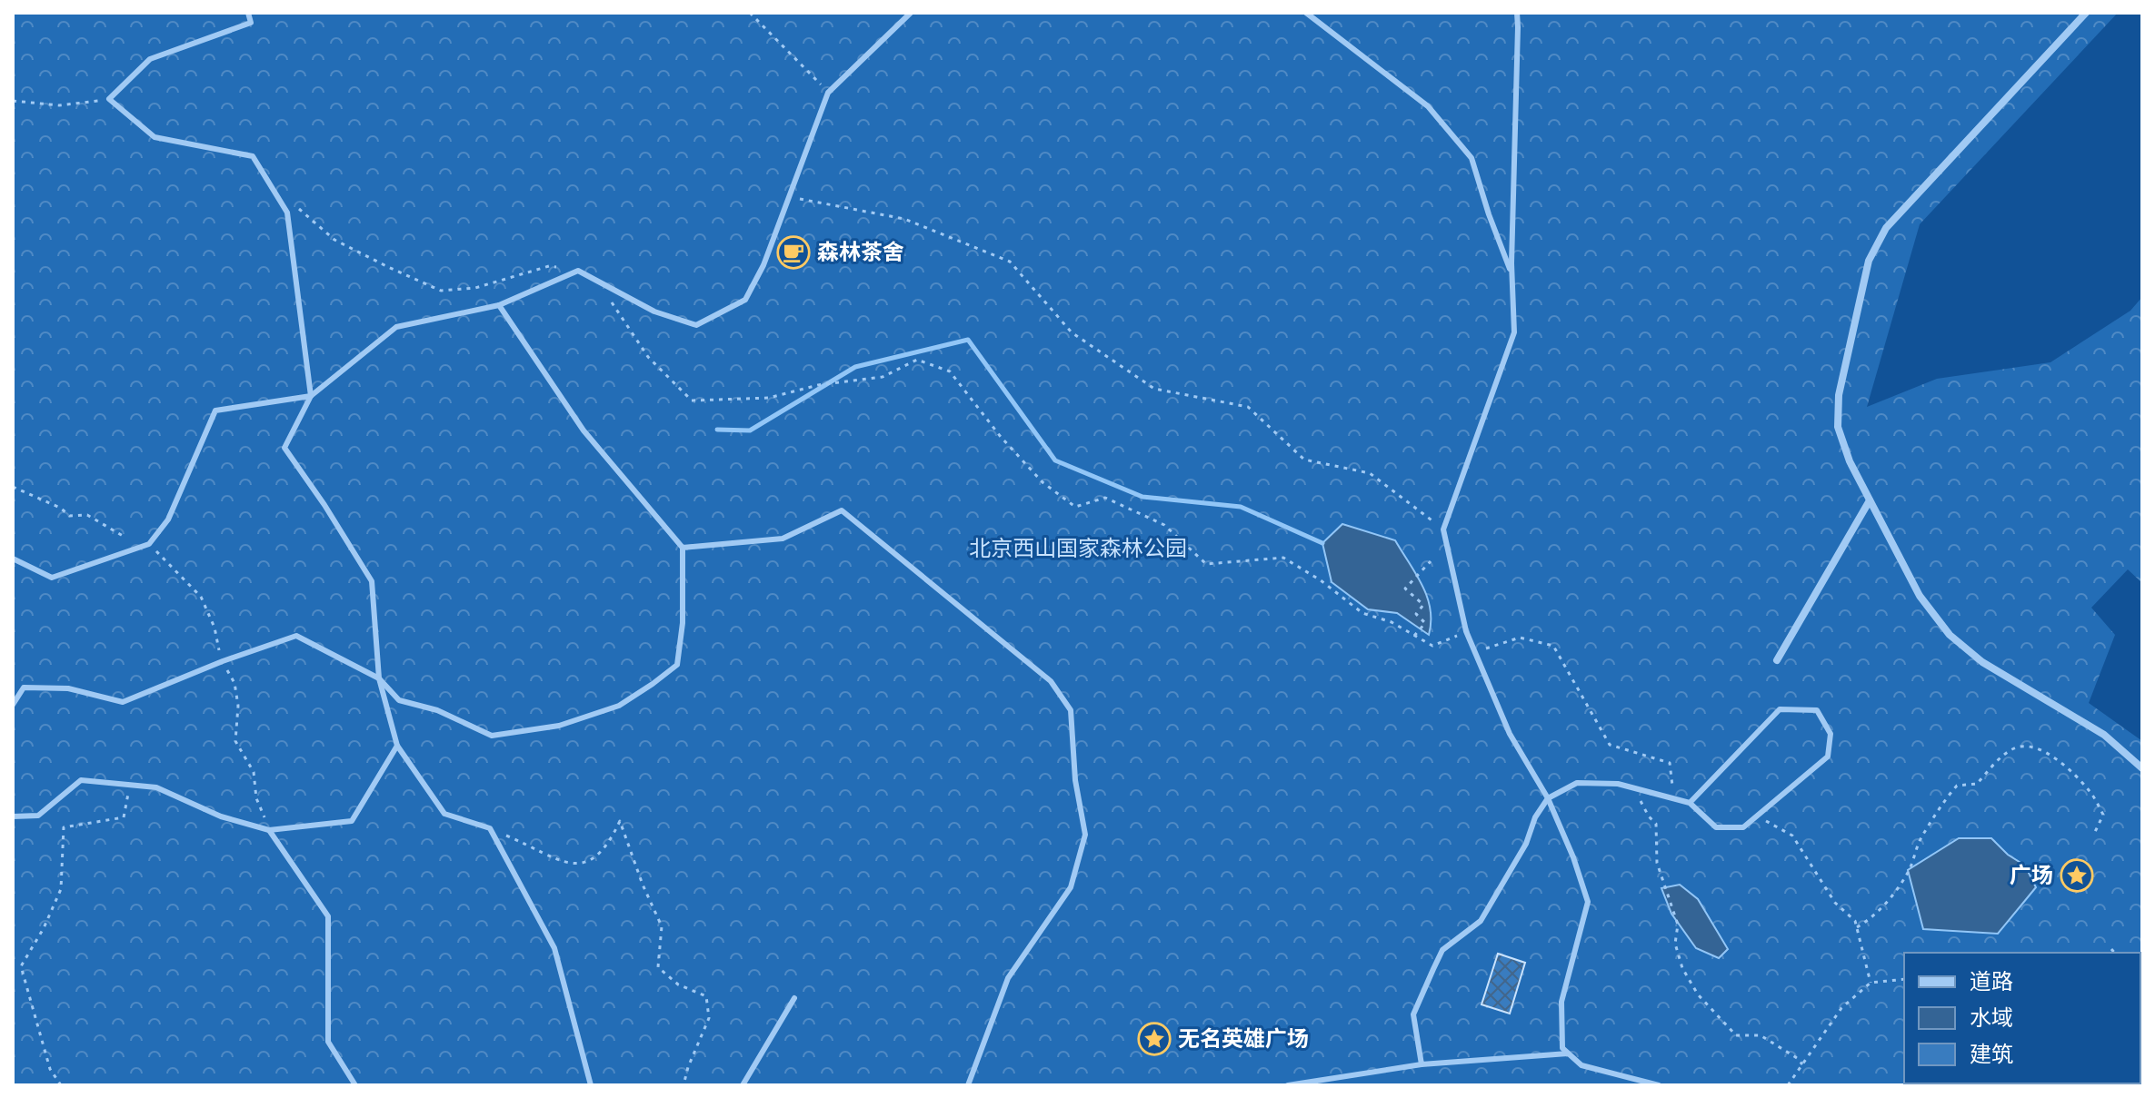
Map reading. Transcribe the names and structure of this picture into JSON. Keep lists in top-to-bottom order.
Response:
{
  "parks": ["北京西山国家森林公园"],
  "places": {
    "cafe": ["森林茶舍"],
    "place": ["广场", "无名英雄广场"]
  },
  "legend": ["道路", "水域", "建筑"]
}
